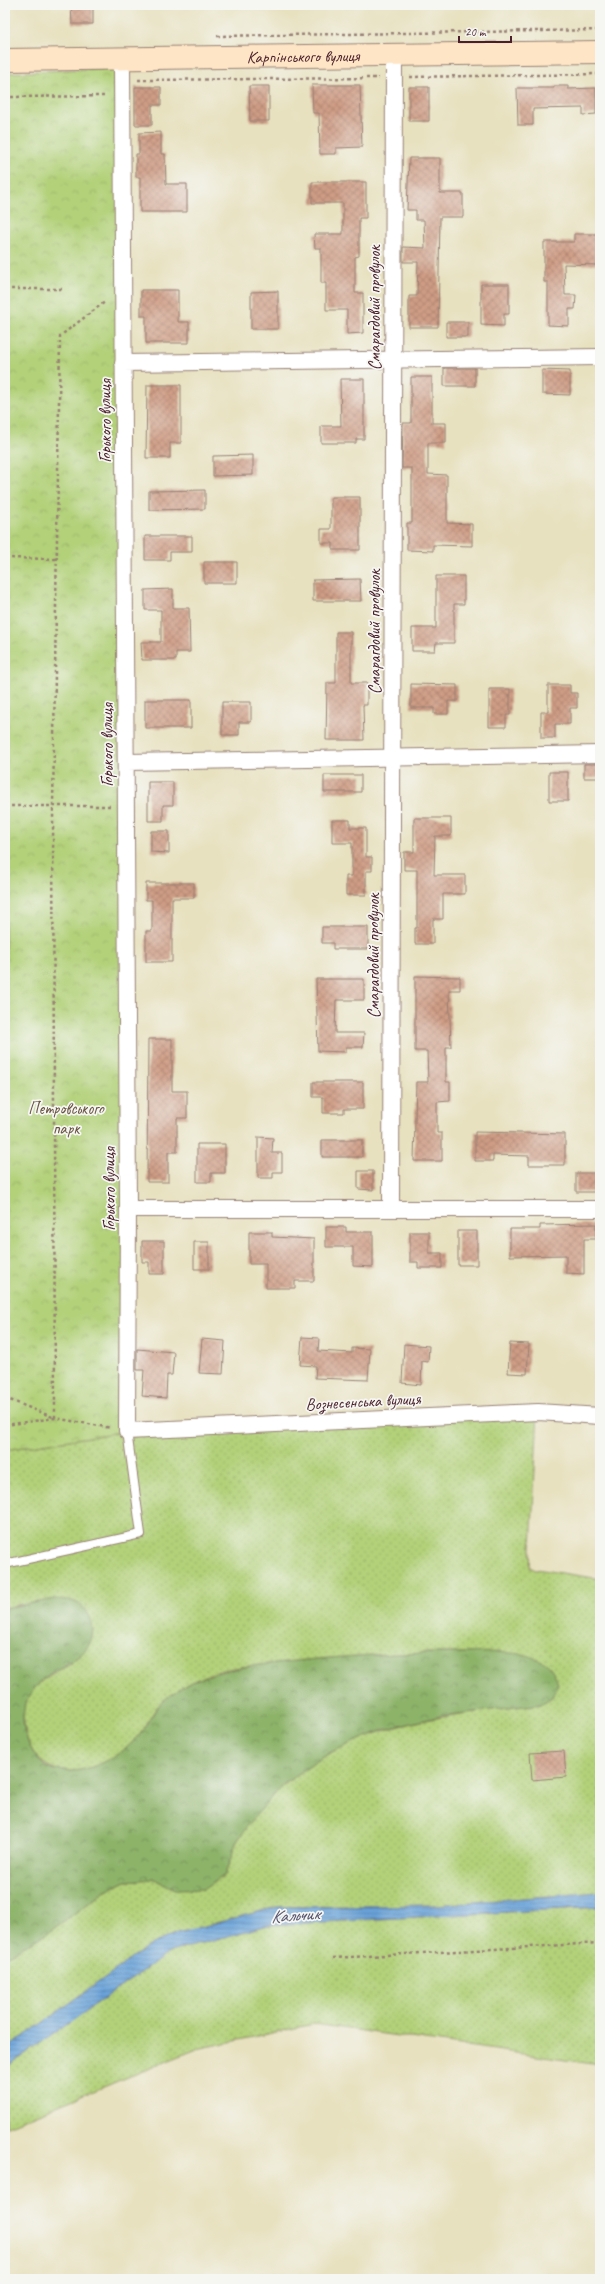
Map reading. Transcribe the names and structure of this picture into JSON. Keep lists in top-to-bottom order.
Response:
{
  "streets": {
    "street": [
      "Карпінського вулиця",
      "Смарагдовий провулок",
      "Горького вулиця",
      "Вознесенська вулиця"
    ]
  },
  "crossings": [
    ["Карпінського вулиця", "Смарагдовий провулок"],
    ["Карпінського вулиця", "Горького вулиця"],
    ["Горького вулиця", "Вознесенська вулиця"]
  ],
  "water": ["Кальчик"],
  "parks": ["Петровського парк"],
  "scale_bar": "20 m"
}
